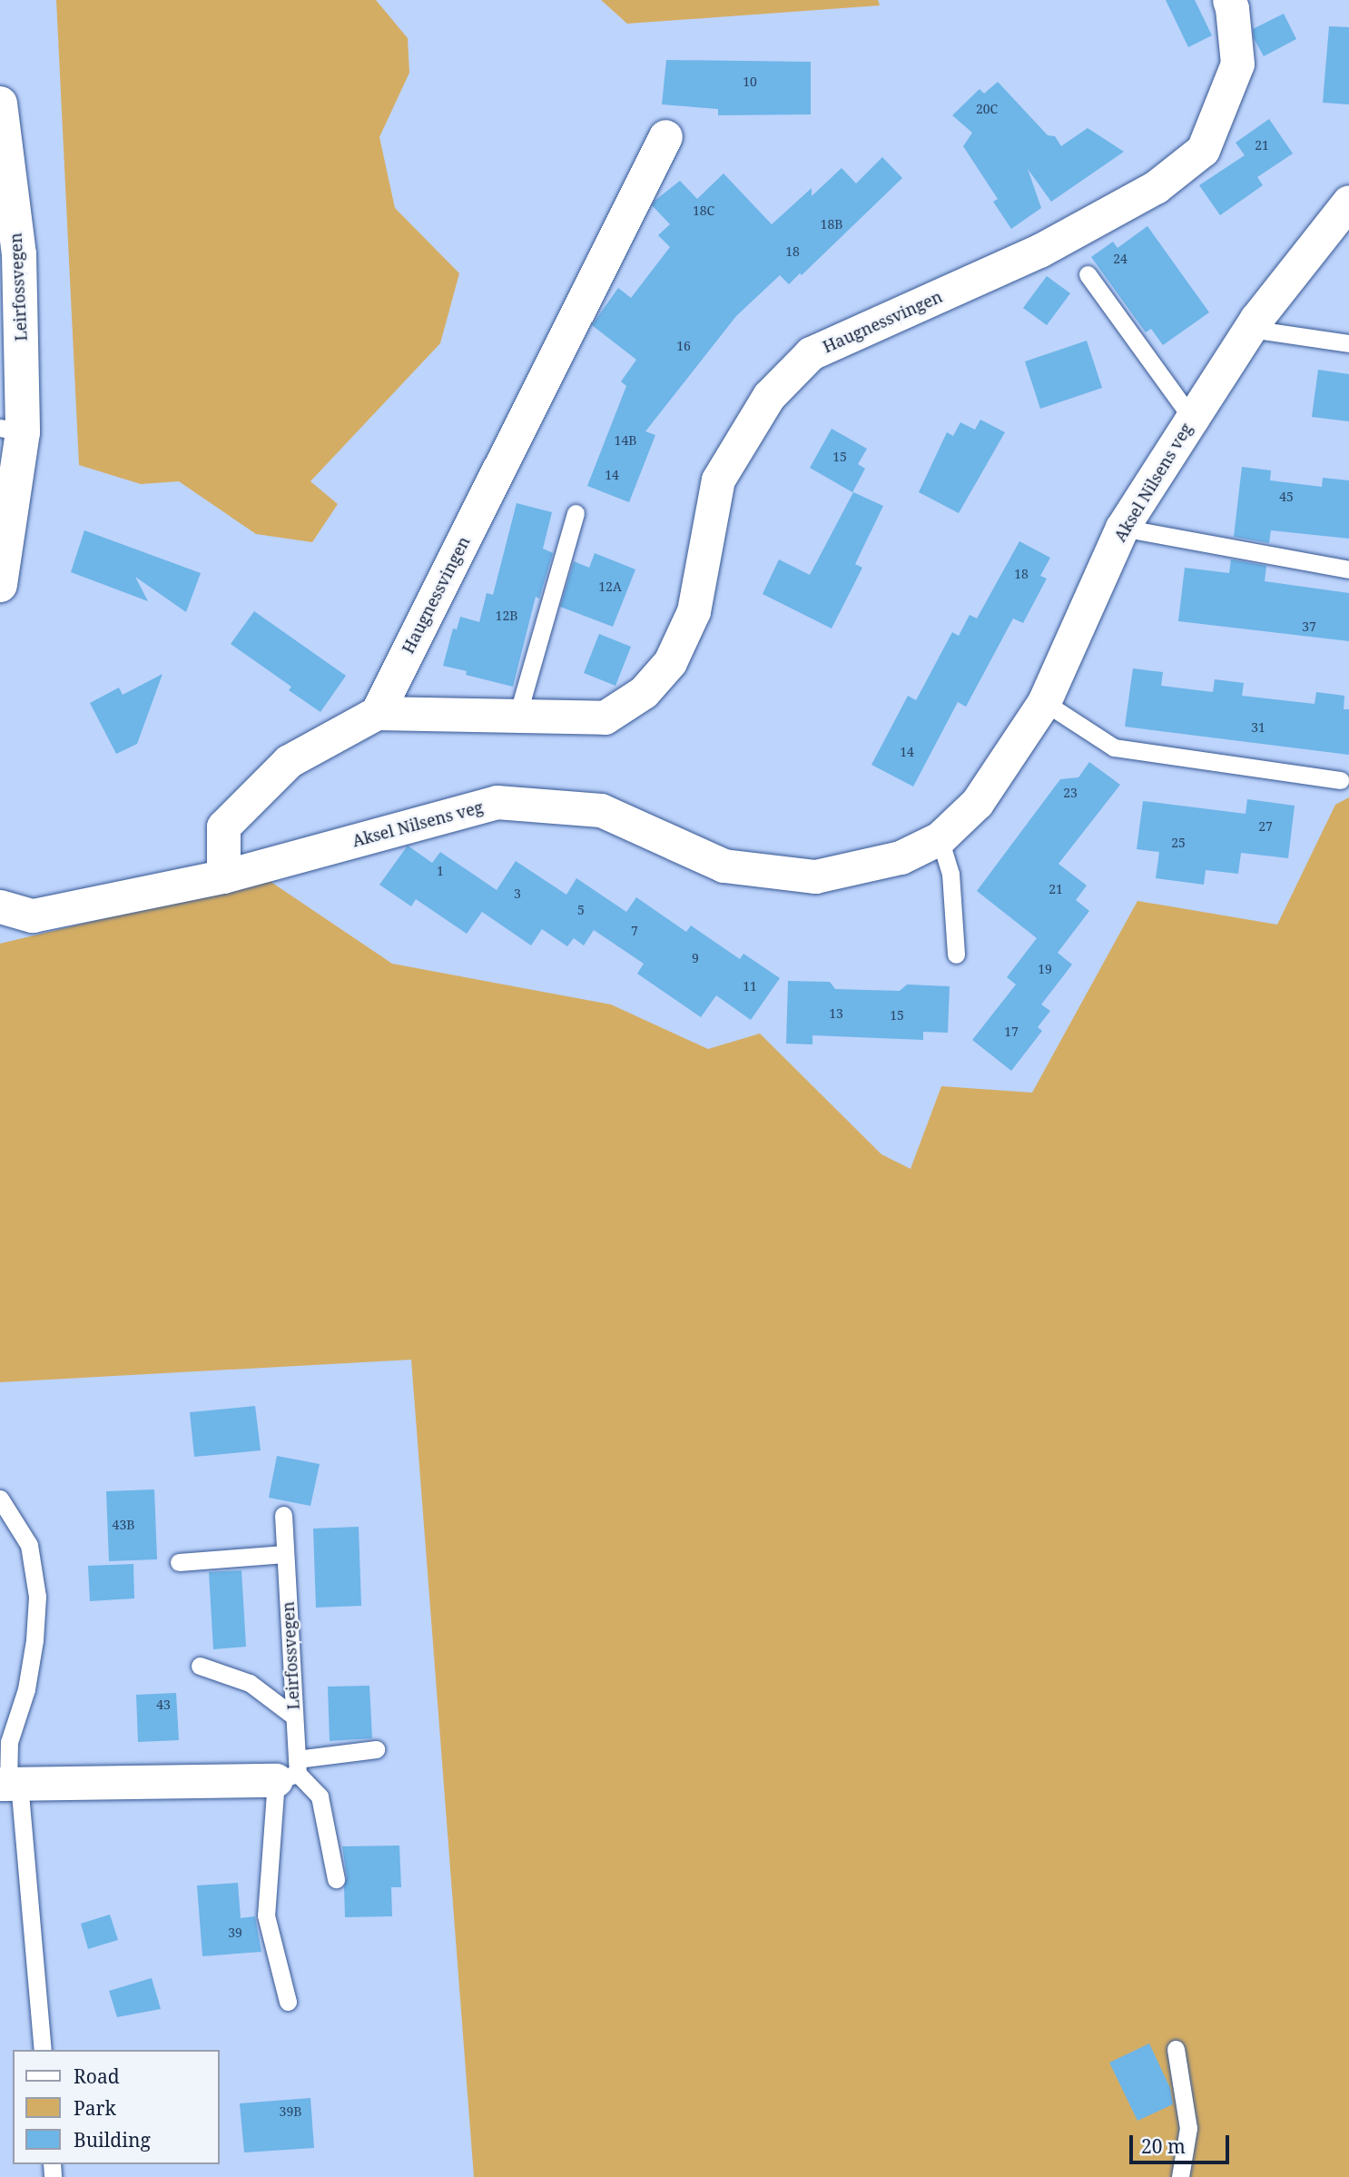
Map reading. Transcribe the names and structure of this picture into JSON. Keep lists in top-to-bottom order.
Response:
{
  "streets": {
    "street": ["Leirfossvegen", "Haugnessvingen", "Aksel Nilsens veg"]
  },
  "crossings": [
    ["Haugnessvingen", "Aksel Nilsens veg"]
  ],
  "house_numbers": [
    "10",
    "20C",
    "21",
    "18C",
    "18B",
    "18",
    "24",
    "16",
    "14B",
    "15",
    "14",
    "45",
    "18",
    "12A",
    "12B",
    "37",
    "31",
    "14",
    "23",
    "27",
    "25",
    "1",
    "21",
    "3",
    "5",
    "7",
    "9",
    "19",
    "11",
    "13",
    "15",
    "17",
    "43B",
    "43",
    "39",
    "39B"
  ],
  "legend": ["Road", "Park", "Building"],
  "scale_bar": "20 m"
}
